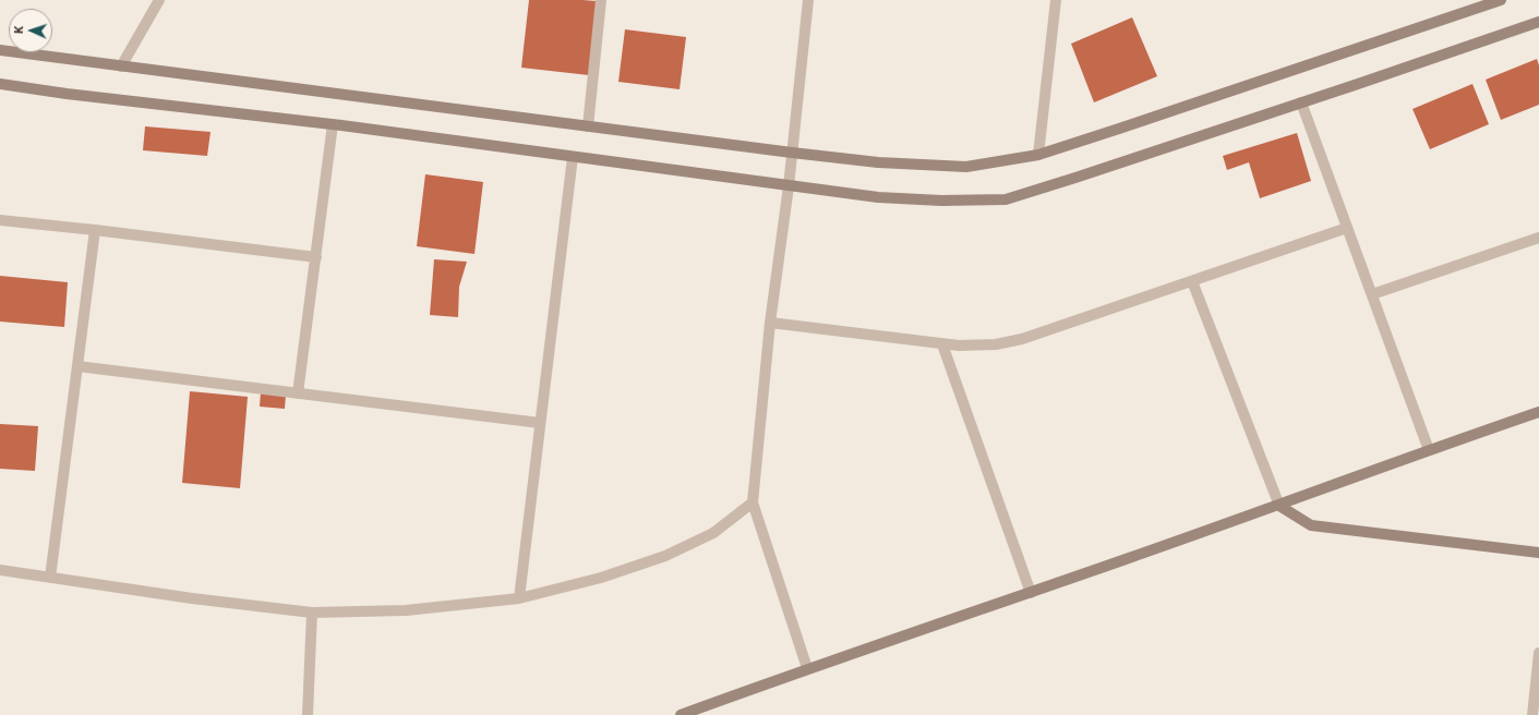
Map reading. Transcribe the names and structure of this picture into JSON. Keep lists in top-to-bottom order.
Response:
{
  "north": "left"
}
